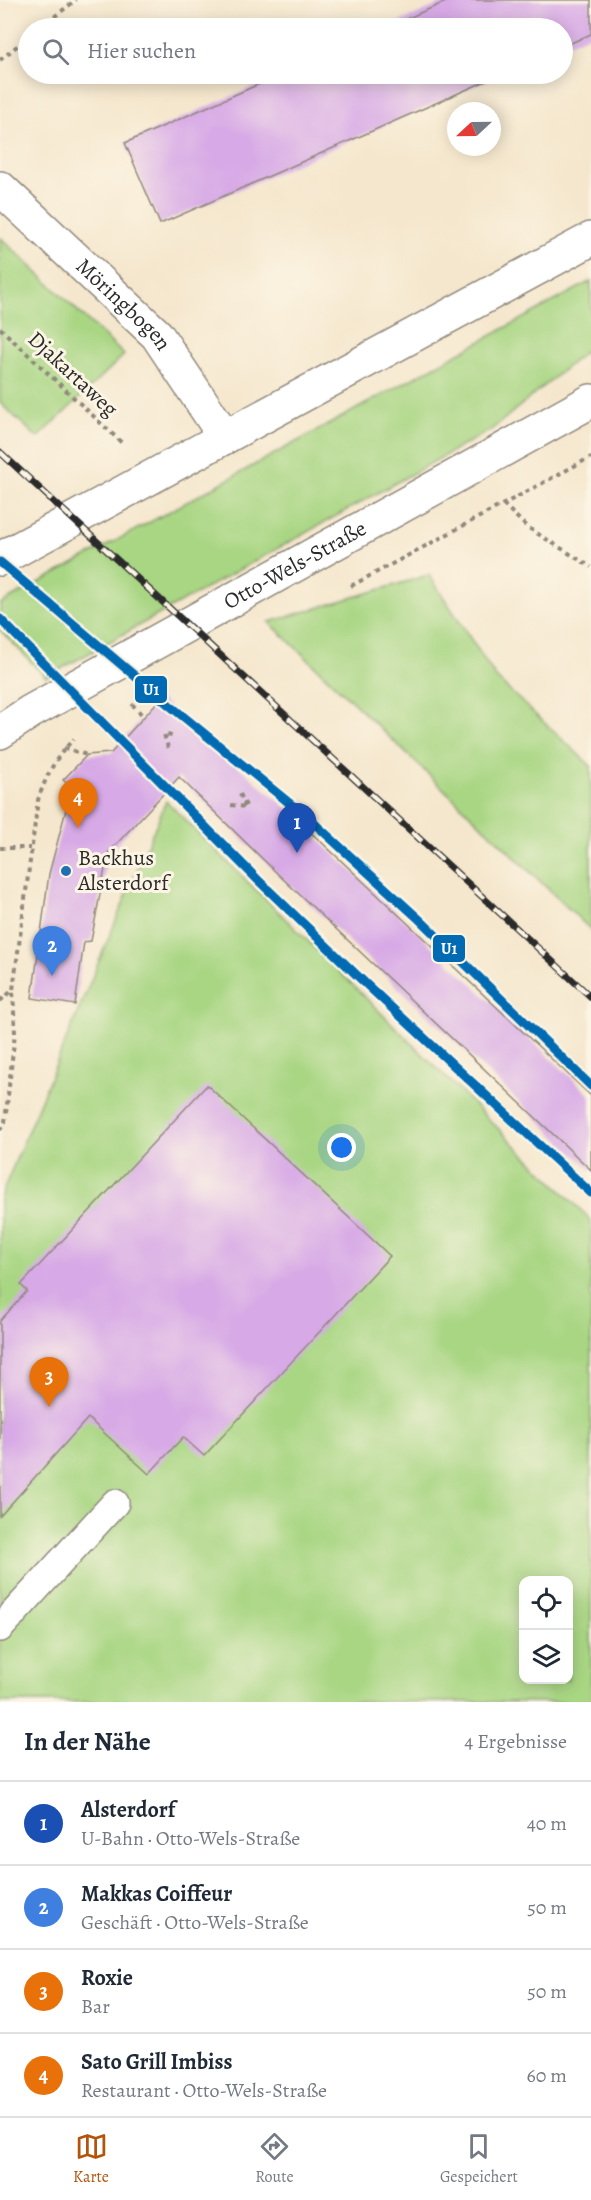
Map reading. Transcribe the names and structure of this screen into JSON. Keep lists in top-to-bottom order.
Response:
{
  "streets": {
    "main road": ["Möringbogen", "Otto-Wels-Straße"],
    "path": ["Djakartaweg"]
  },
  "places": ["Backhus Alsterdorf"],
  "lines": ["transit line U1"],
  "north": "left",
  "page": {
    "search": "Hier suchen",
    "pins": [
      "4",
      "1",
      "2",
      "3"
    ],
    "heading": ["In der Nähe", "4 Ergebnisse"],
    "list": [
      {
        "mark": "1",
        "name": "Alsterdorf",
        "note": "U-Bahn · Otto-Wels-Straße",
        "value": "40 m"
      },
      {
        "mark": "2",
        "name": "Makkas Coiffeur",
        "note": "Geschäft · Otto-Wels-Straße",
        "value": "50 m"
      },
      {
        "mark": "3",
        "name": "Roxie",
        "note": "Bar",
        "value": "50 m"
      },
      {
        "mark": "4",
        "name": "Sato Grill Imbiss",
        "note": "Restaurant · Otto-Wels-Straße",
        "value": "60 m"
      }
    ],
    "nav": ["Karte", "Route", "Gespeichert"]
  }
}
